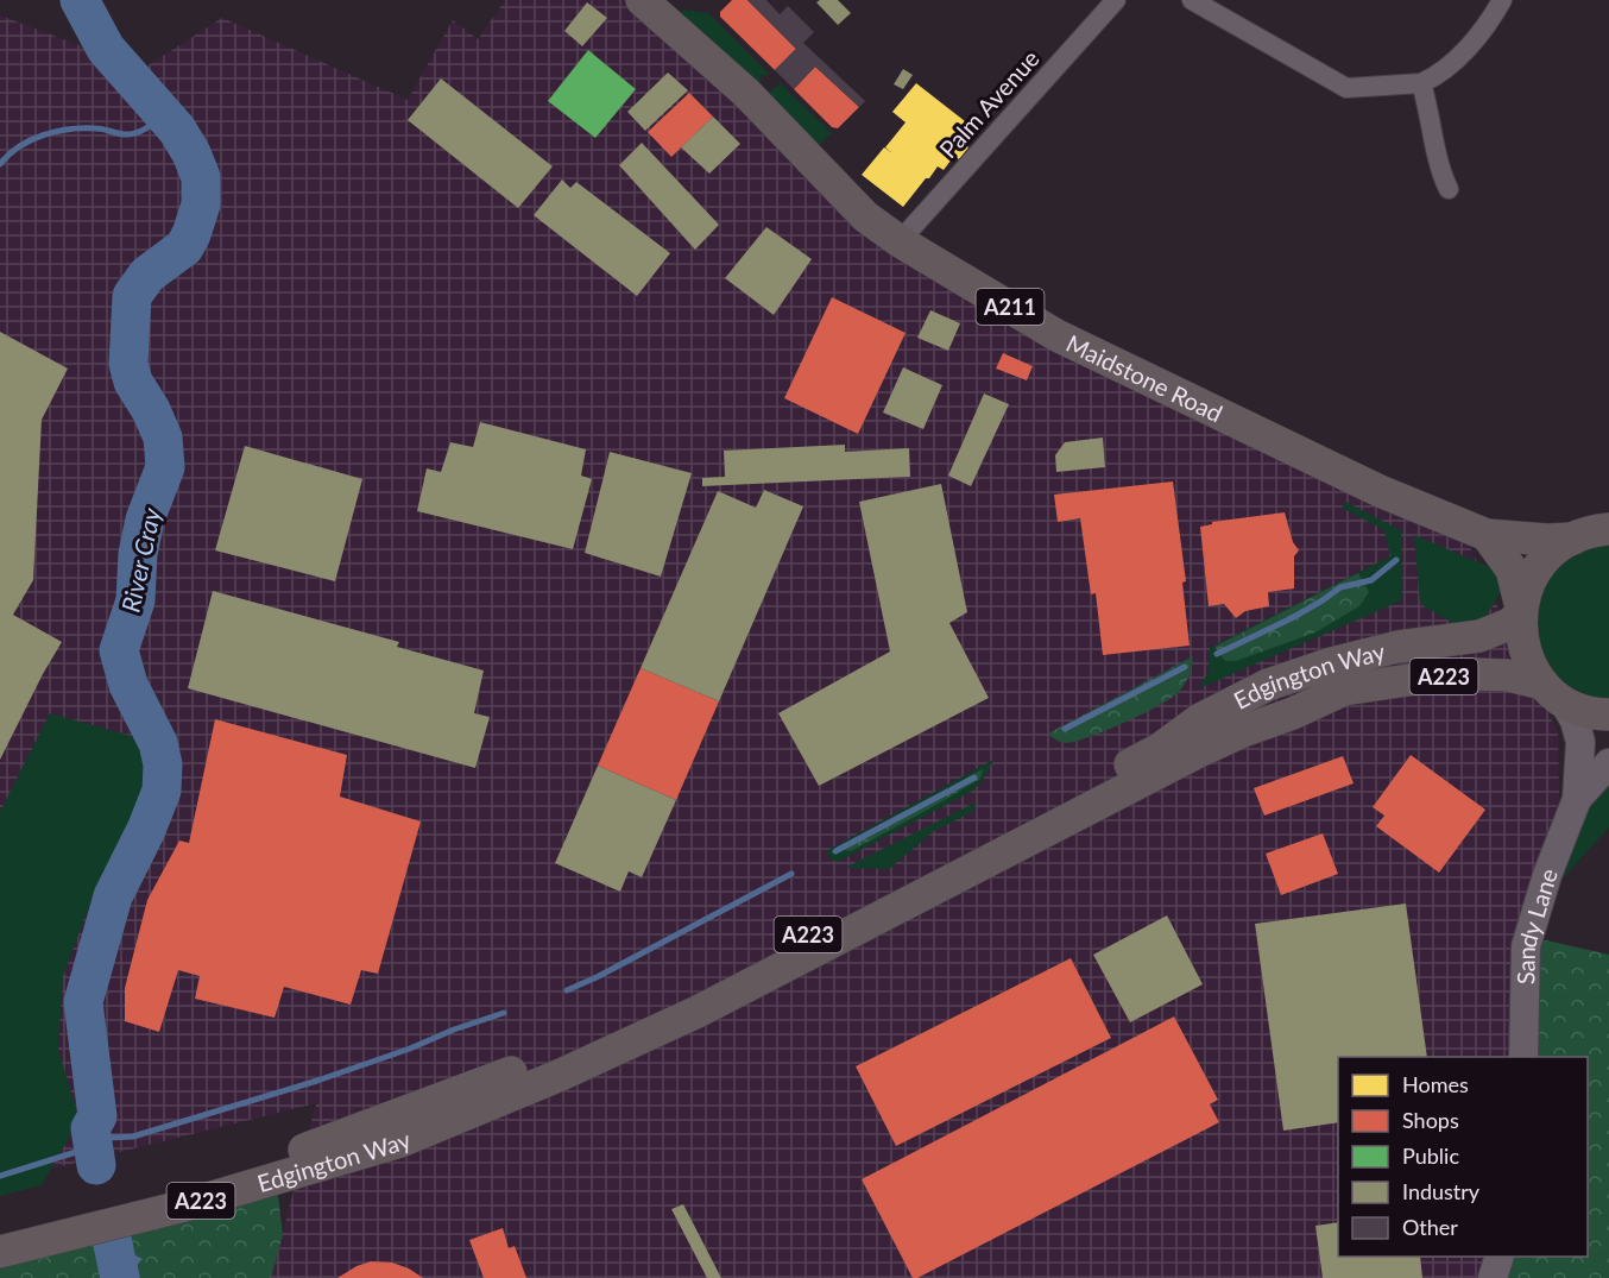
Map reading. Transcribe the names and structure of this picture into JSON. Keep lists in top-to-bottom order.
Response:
{
  "streets": {
    "main road": [
      "A211",
      "Maidstone Road",
      "A223",
      "Edgington Way"
    ],
    "street": ["Palm Avenue", "Sandy Lane"]
  },
  "crossings": [
    ["Palm Avenue", "Maidstone Road"],
    ["Edgington Way", "Sandy Lane"]
  ],
  "water": ["River Cray"],
  "legend": [
    "Homes",
    "Shops",
    "Public",
    "Industry",
    "Other"
  ]
}
